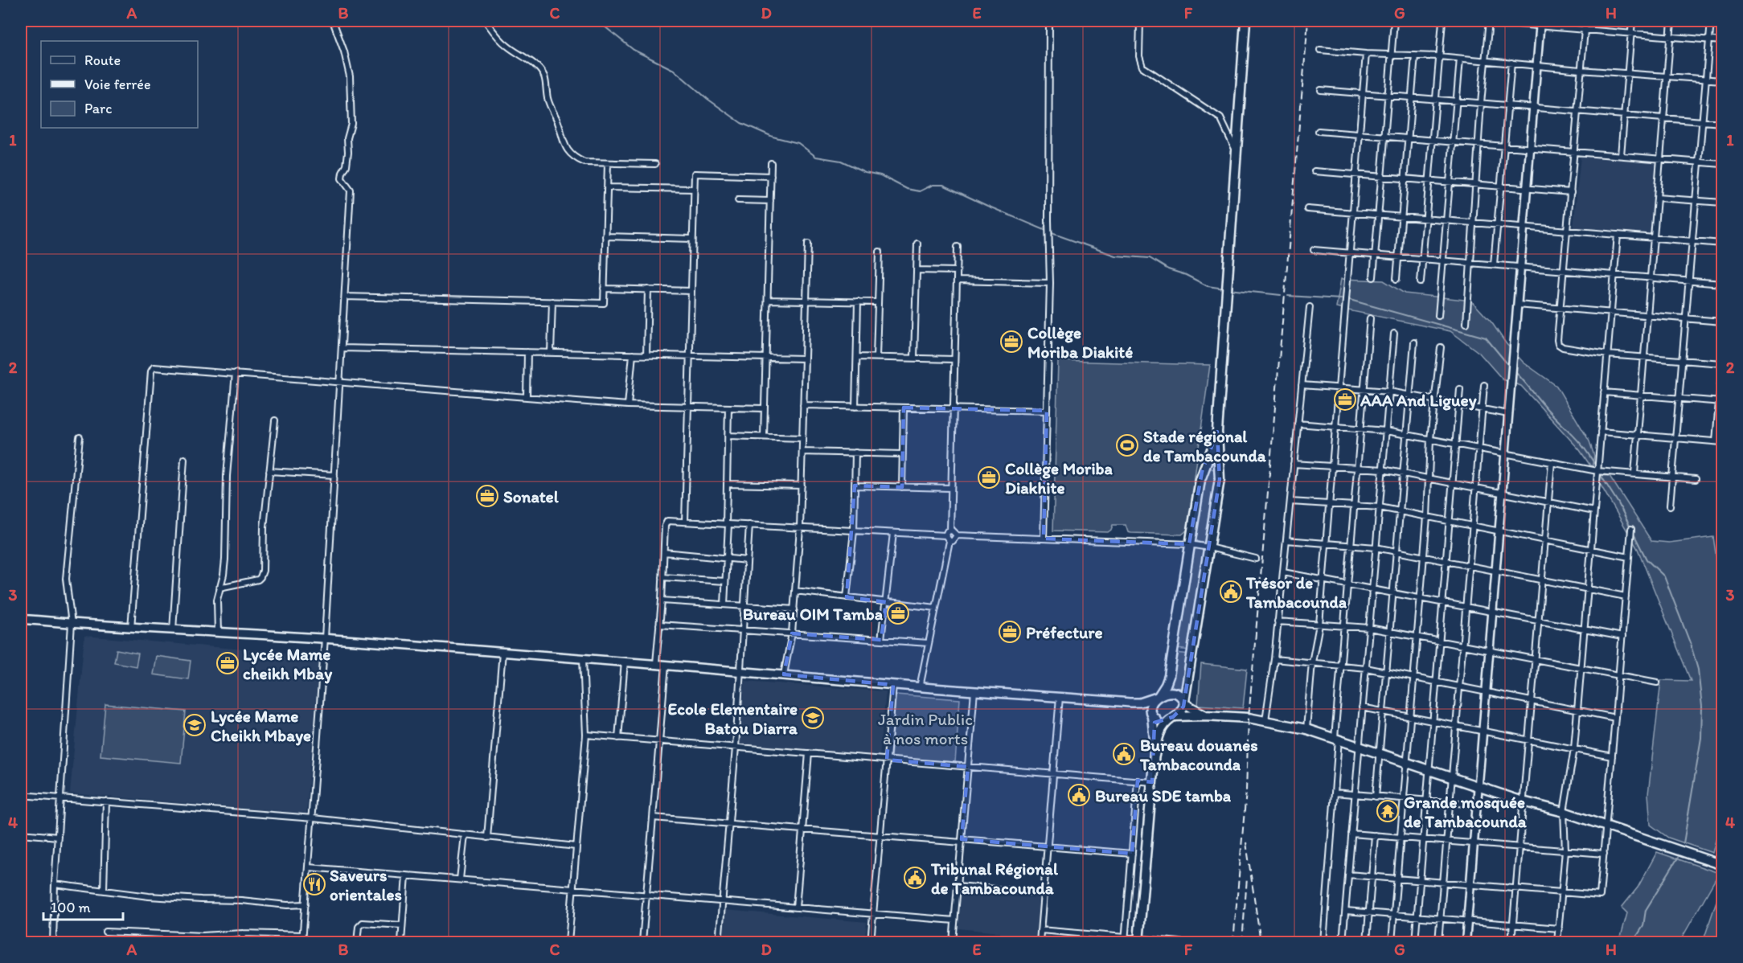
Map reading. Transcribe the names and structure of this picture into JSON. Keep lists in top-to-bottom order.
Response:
{
  "parks": ["Jardin Public à nos morts"],
  "places": {
    "office": [
      "Collège Moriba Diakité",
      "AAA And Liguey",
      "Collège Moriba Diakhite",
      "Sonatel",
      "Bureau OIM Tamba",
      "Préfecture",
      "Lycée Mame cheikh Mbay"
    ],
    "sports": ["Stade régional de Tambacounda"],
    "public building": [
      "Trésor de Tambacounda",
      "Bureau douanes Tambacounda",
      "Bureau SDE tamba",
      "Tribunal Régional de Tambacounda"
    ],
    "school or university": ["Ecole Elementaire Batou Diarra", "Lycée Mame Cheikh Mbaye"],
    "temple": ["Grande mosquée de Tambacounda"],
    "restaurant": ["Saveurs orientales"]
  },
  "legend": ["Route", "Voie ferrée", "Parc"],
  "scale_bar": "100 m",
  "grid": {
    "columns": [
      "A",
      "B",
      "C",
      "D",
      "E",
      "F",
      "G",
      "H"
    ],
    "rows": [
      "1",
      "2",
      "3",
      "4"
    ]
  }
}
